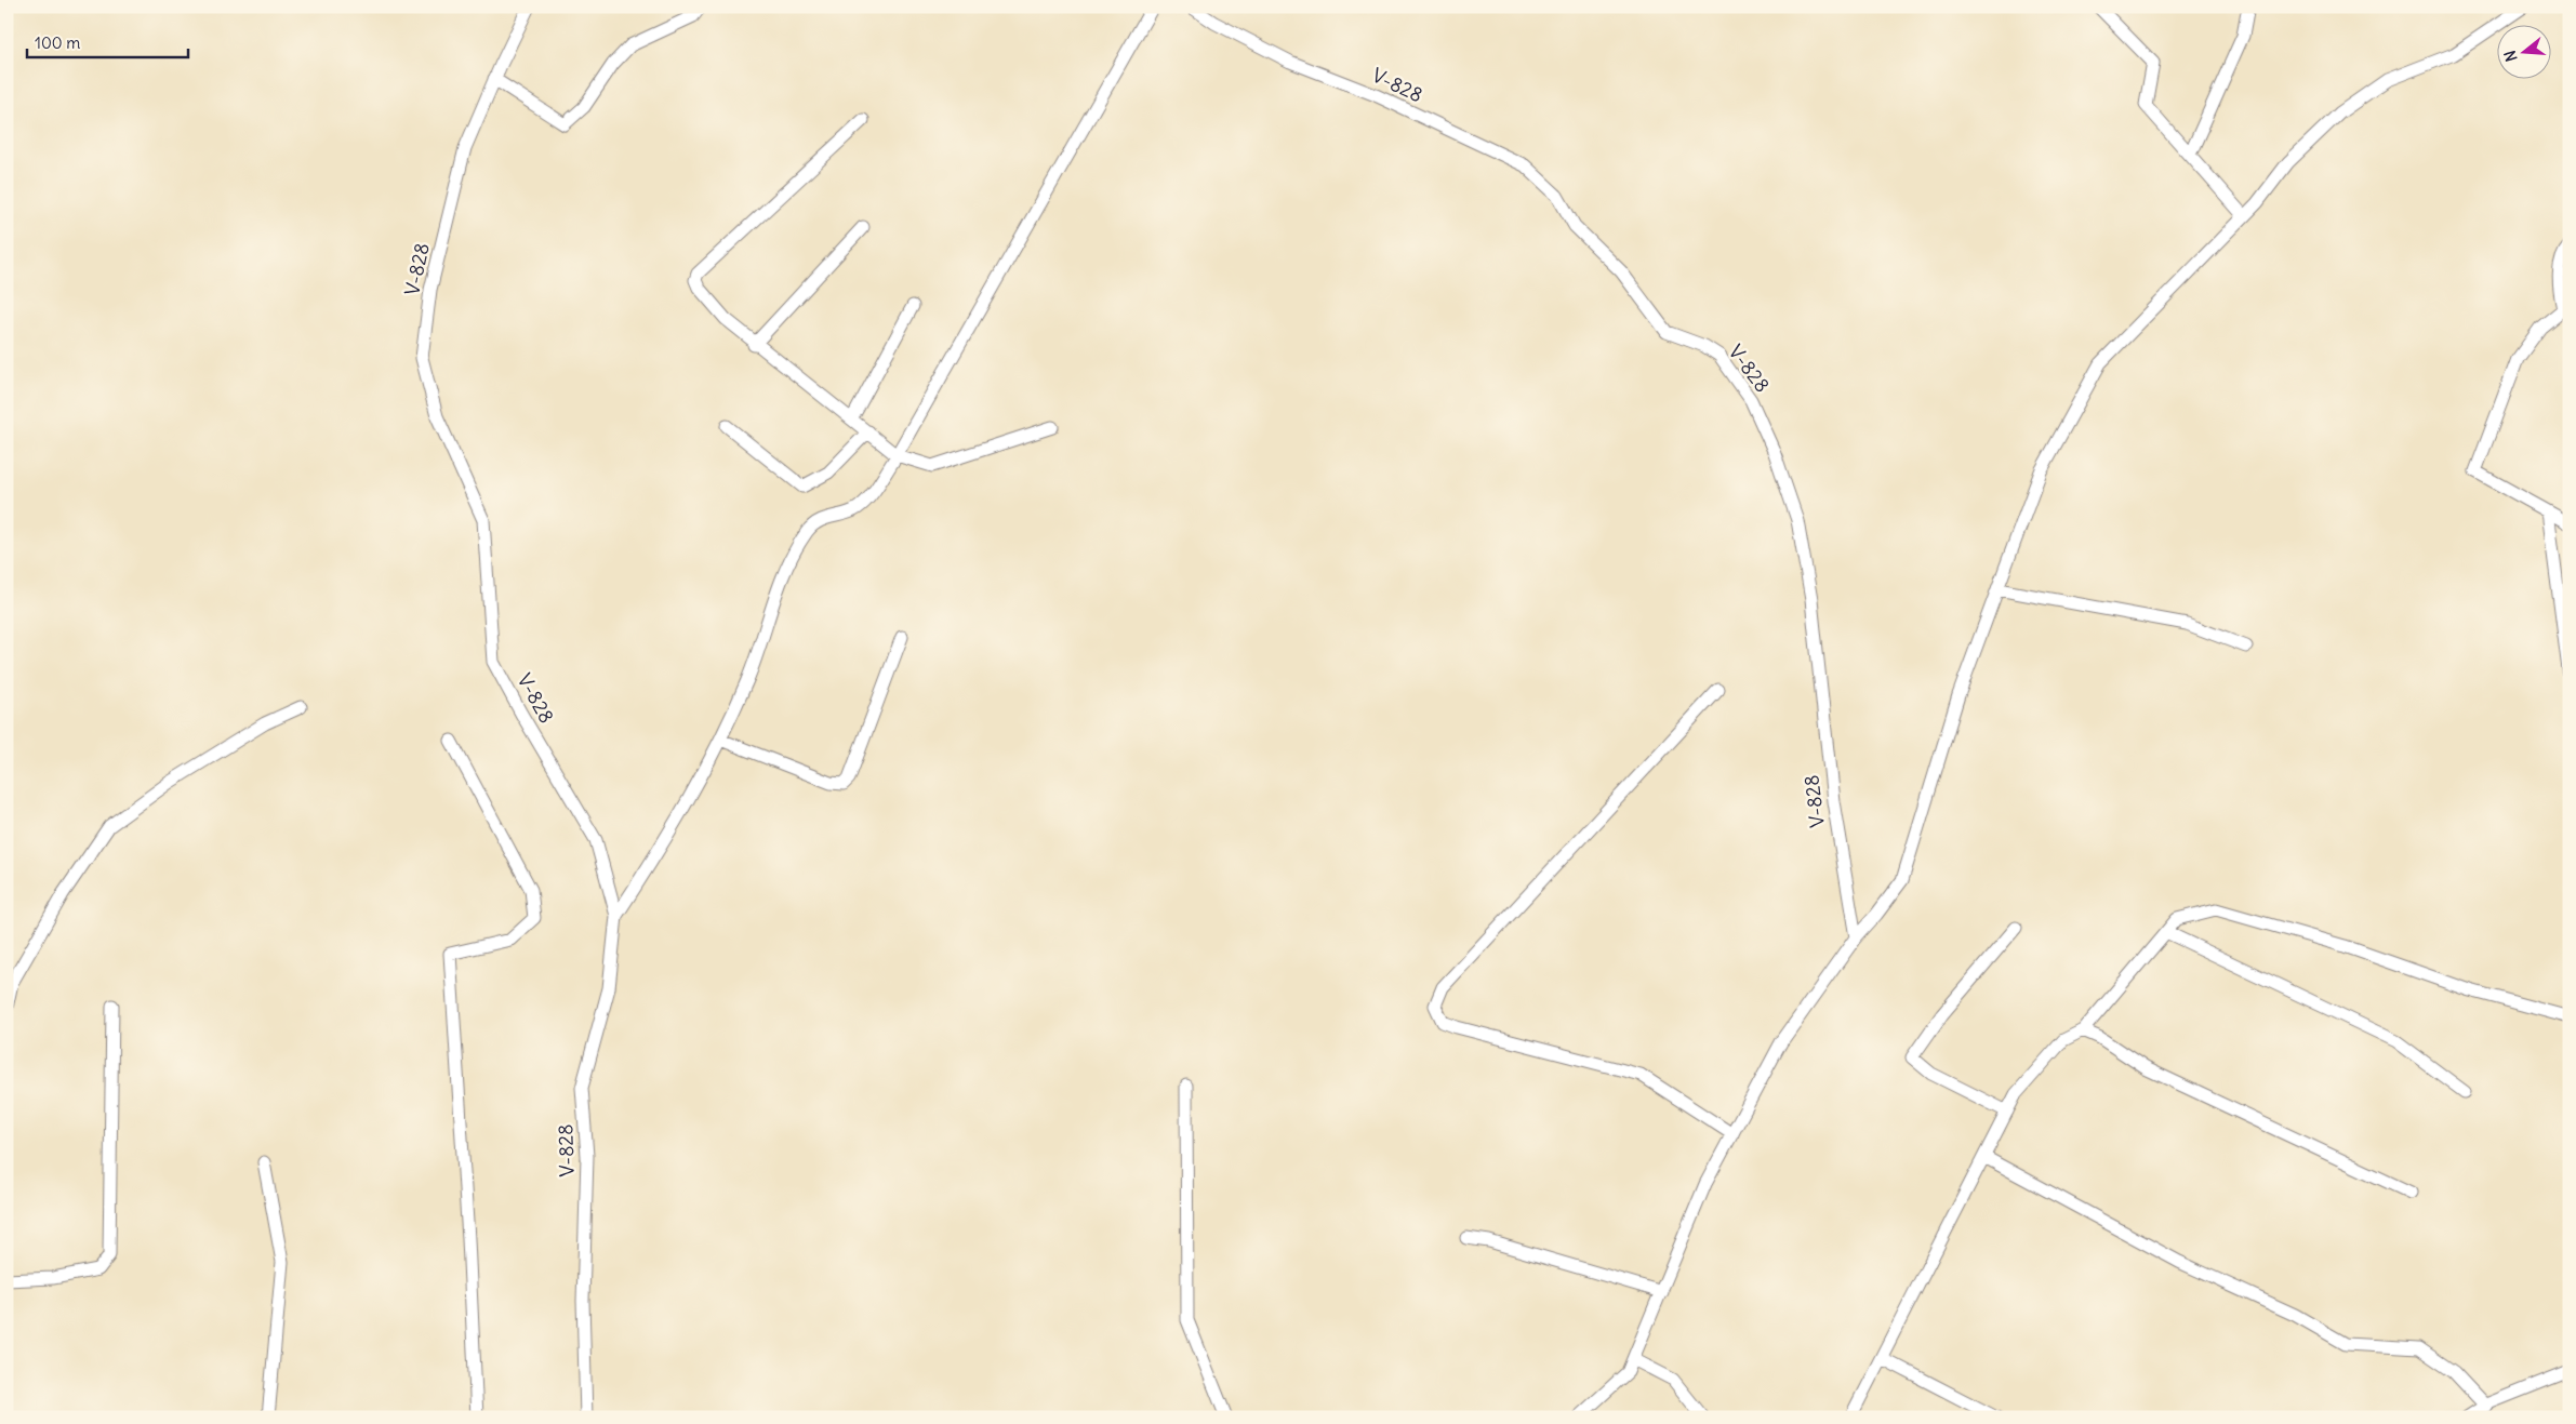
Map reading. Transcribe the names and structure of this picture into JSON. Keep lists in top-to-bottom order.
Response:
{
  "streets": {
    "street": ["V-828"]
  },
  "scale_bar": "100 m",
  "north": "left"
}
